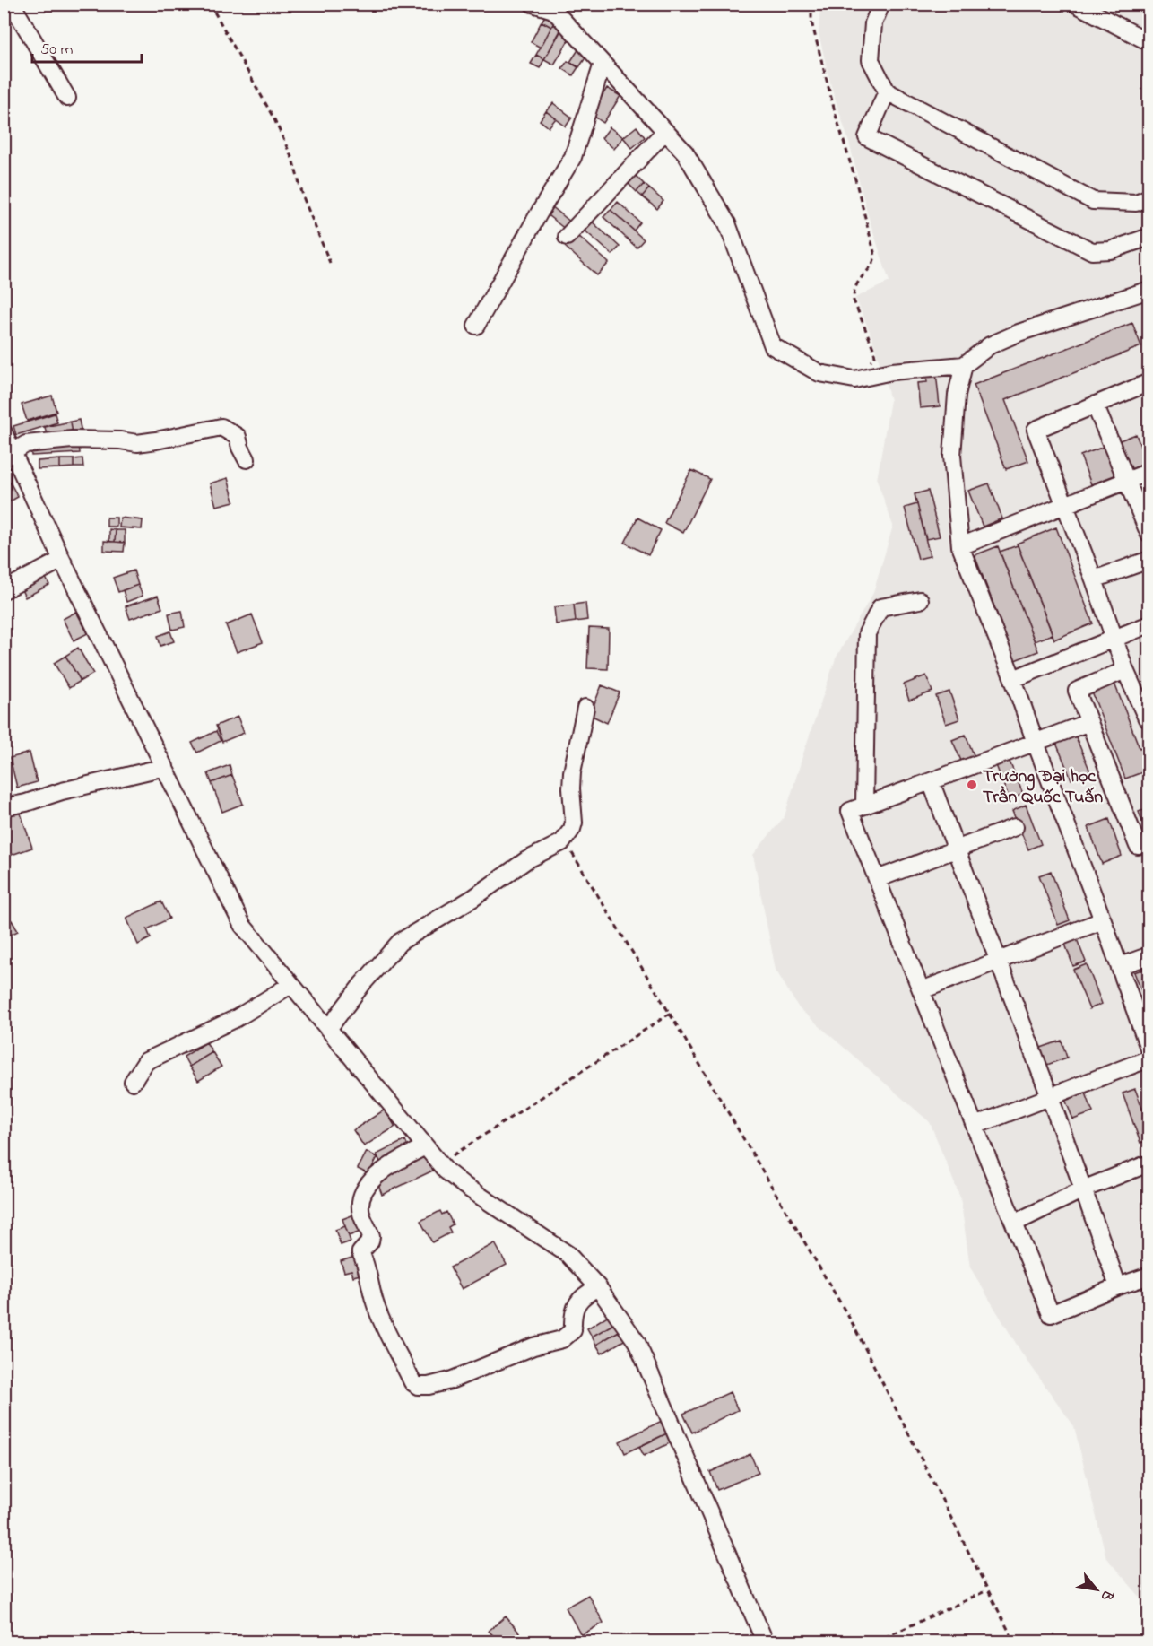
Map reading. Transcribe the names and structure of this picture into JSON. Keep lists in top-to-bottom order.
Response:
{
  "places": ["Trường Đại học Trần Quốc Tuấn"],
  "scale_bar": "50 m",
  "north": "bottom right"
}
